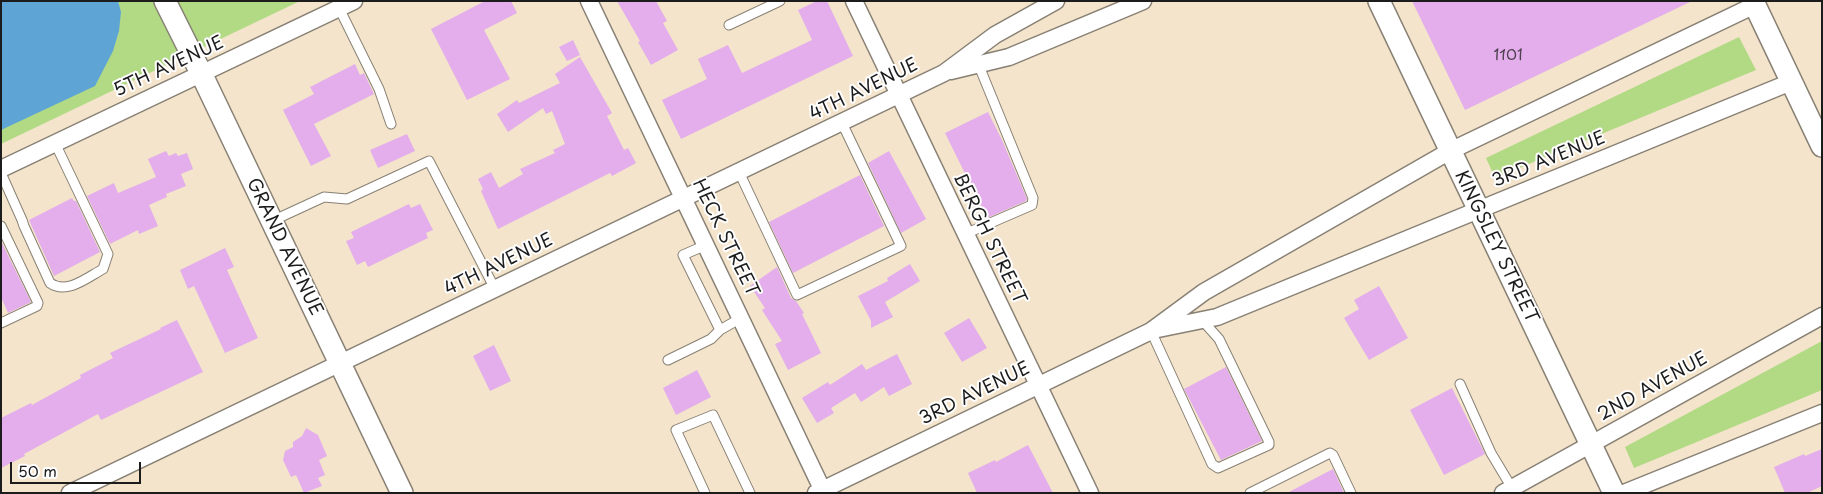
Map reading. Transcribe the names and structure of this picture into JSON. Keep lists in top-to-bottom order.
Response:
{
  "streets": {
    "street": [
      "5TH AVENUE",
      "4TH AVENUE",
      "3RD AVENUE",
      "HECK STREET",
      "BERGH STREET",
      "GRAND AVENUE",
      "KINGSLEY STREET",
      "2ND AVENUE"
    ]
  },
  "crossings": [
    ["5TH AVENUE", "GRAND AVENUE"],
    ["4TH AVENUE", "HECK STREET"],
    ["4TH AVENUE", "BERGH STREET"],
    ["4TH AVENUE", "GRAND AVENUE"],
    ["3RD AVENUE", "HECK STREET"],
    ["3RD AVENUE", "BERGH STREET"],
    ["3RD AVENUE", "KINGSLEY STREET"],
    ["KINGSLEY STREET", "2ND AVENUE"]
  ],
  "house_numbers": ["1101"],
  "scale_bar": "50 m"
}
